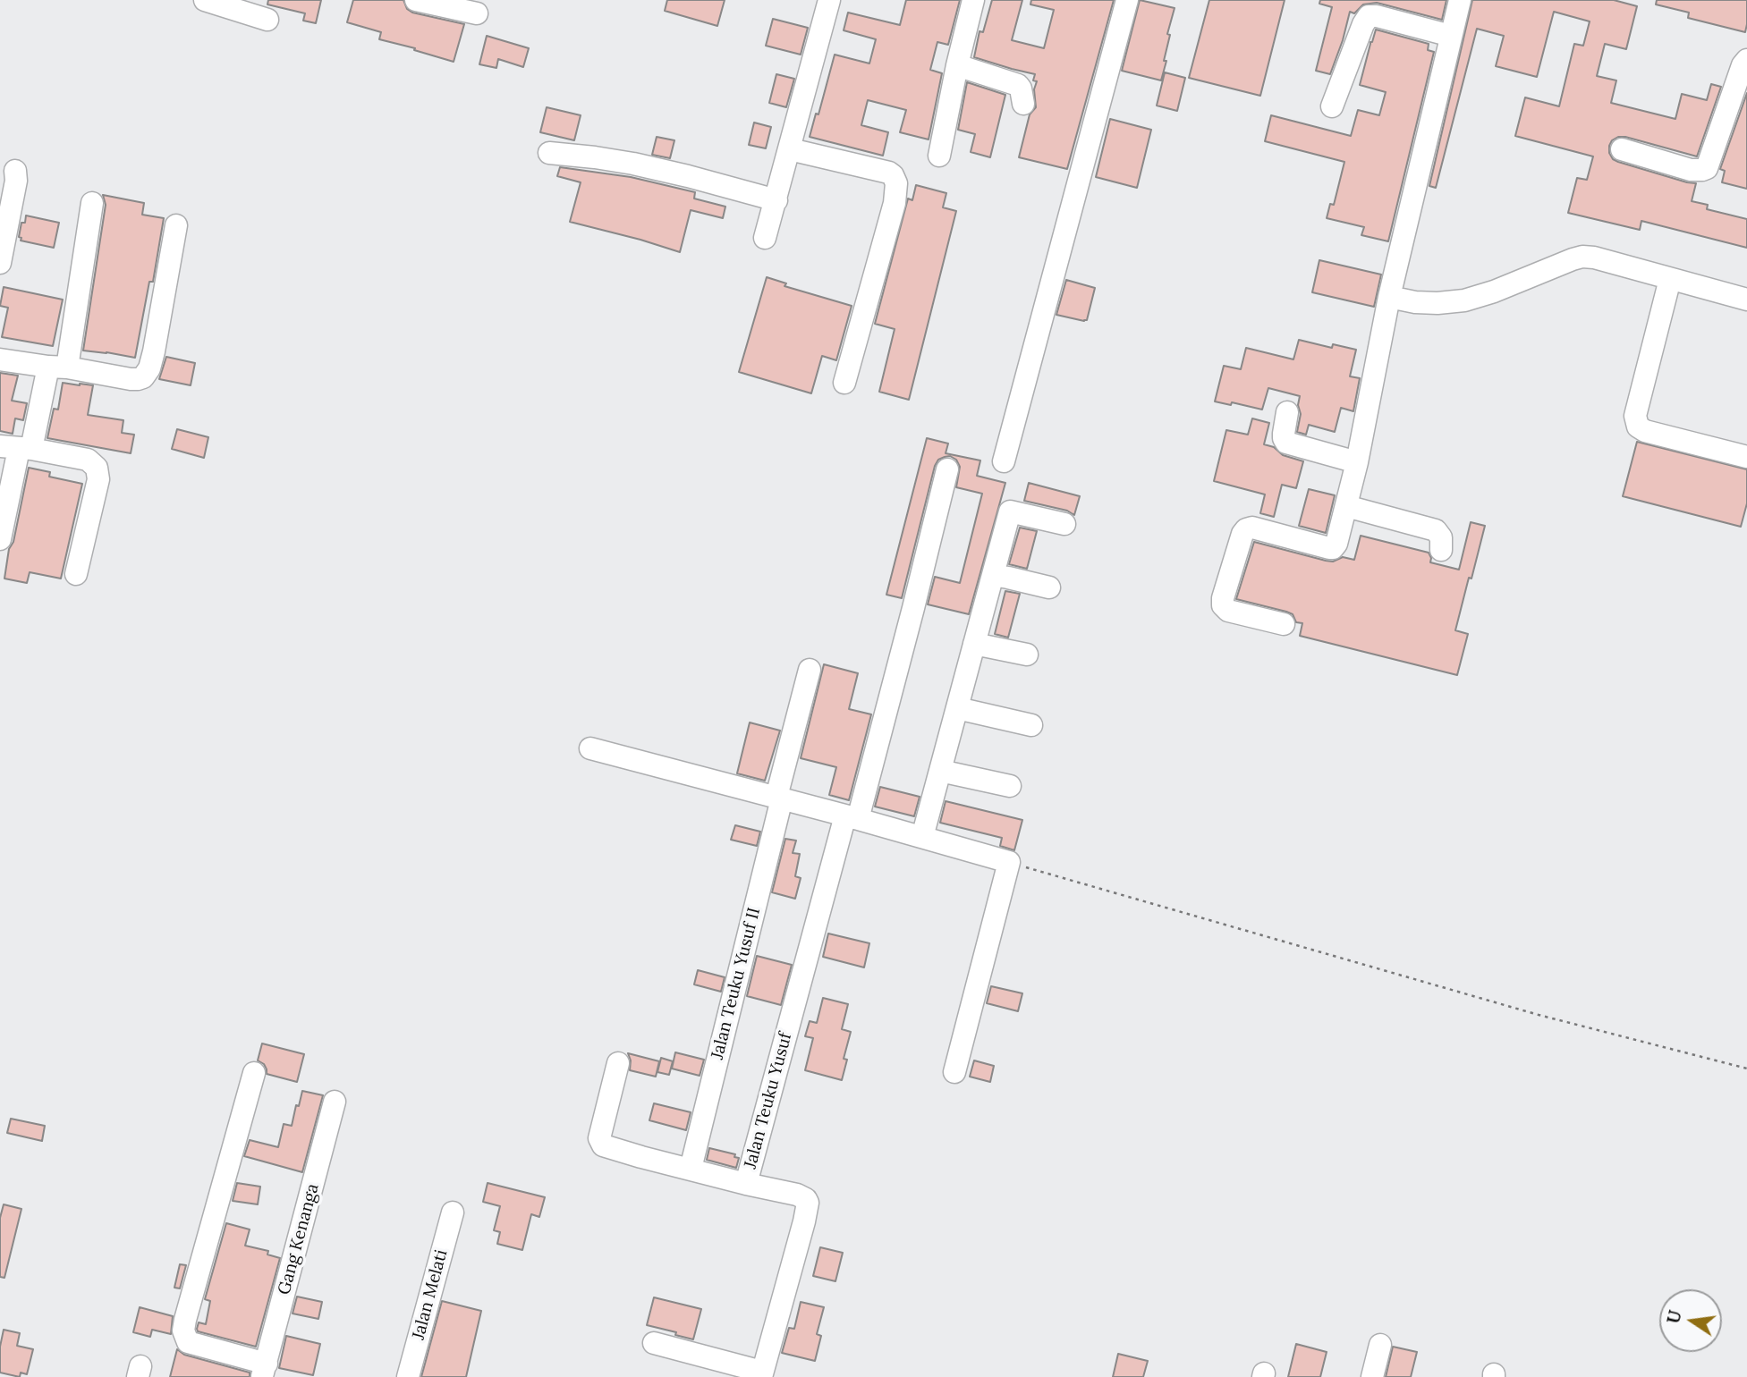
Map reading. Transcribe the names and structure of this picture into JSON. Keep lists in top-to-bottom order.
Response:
{
  "streets": {
    "street": [
      "Jalan Teuku Yusuf II",
      "Jalan Teuku Yusuf",
      "Gang Kenanga",
      "Jalan Melati"
    ]
  },
  "north": "left"
}
